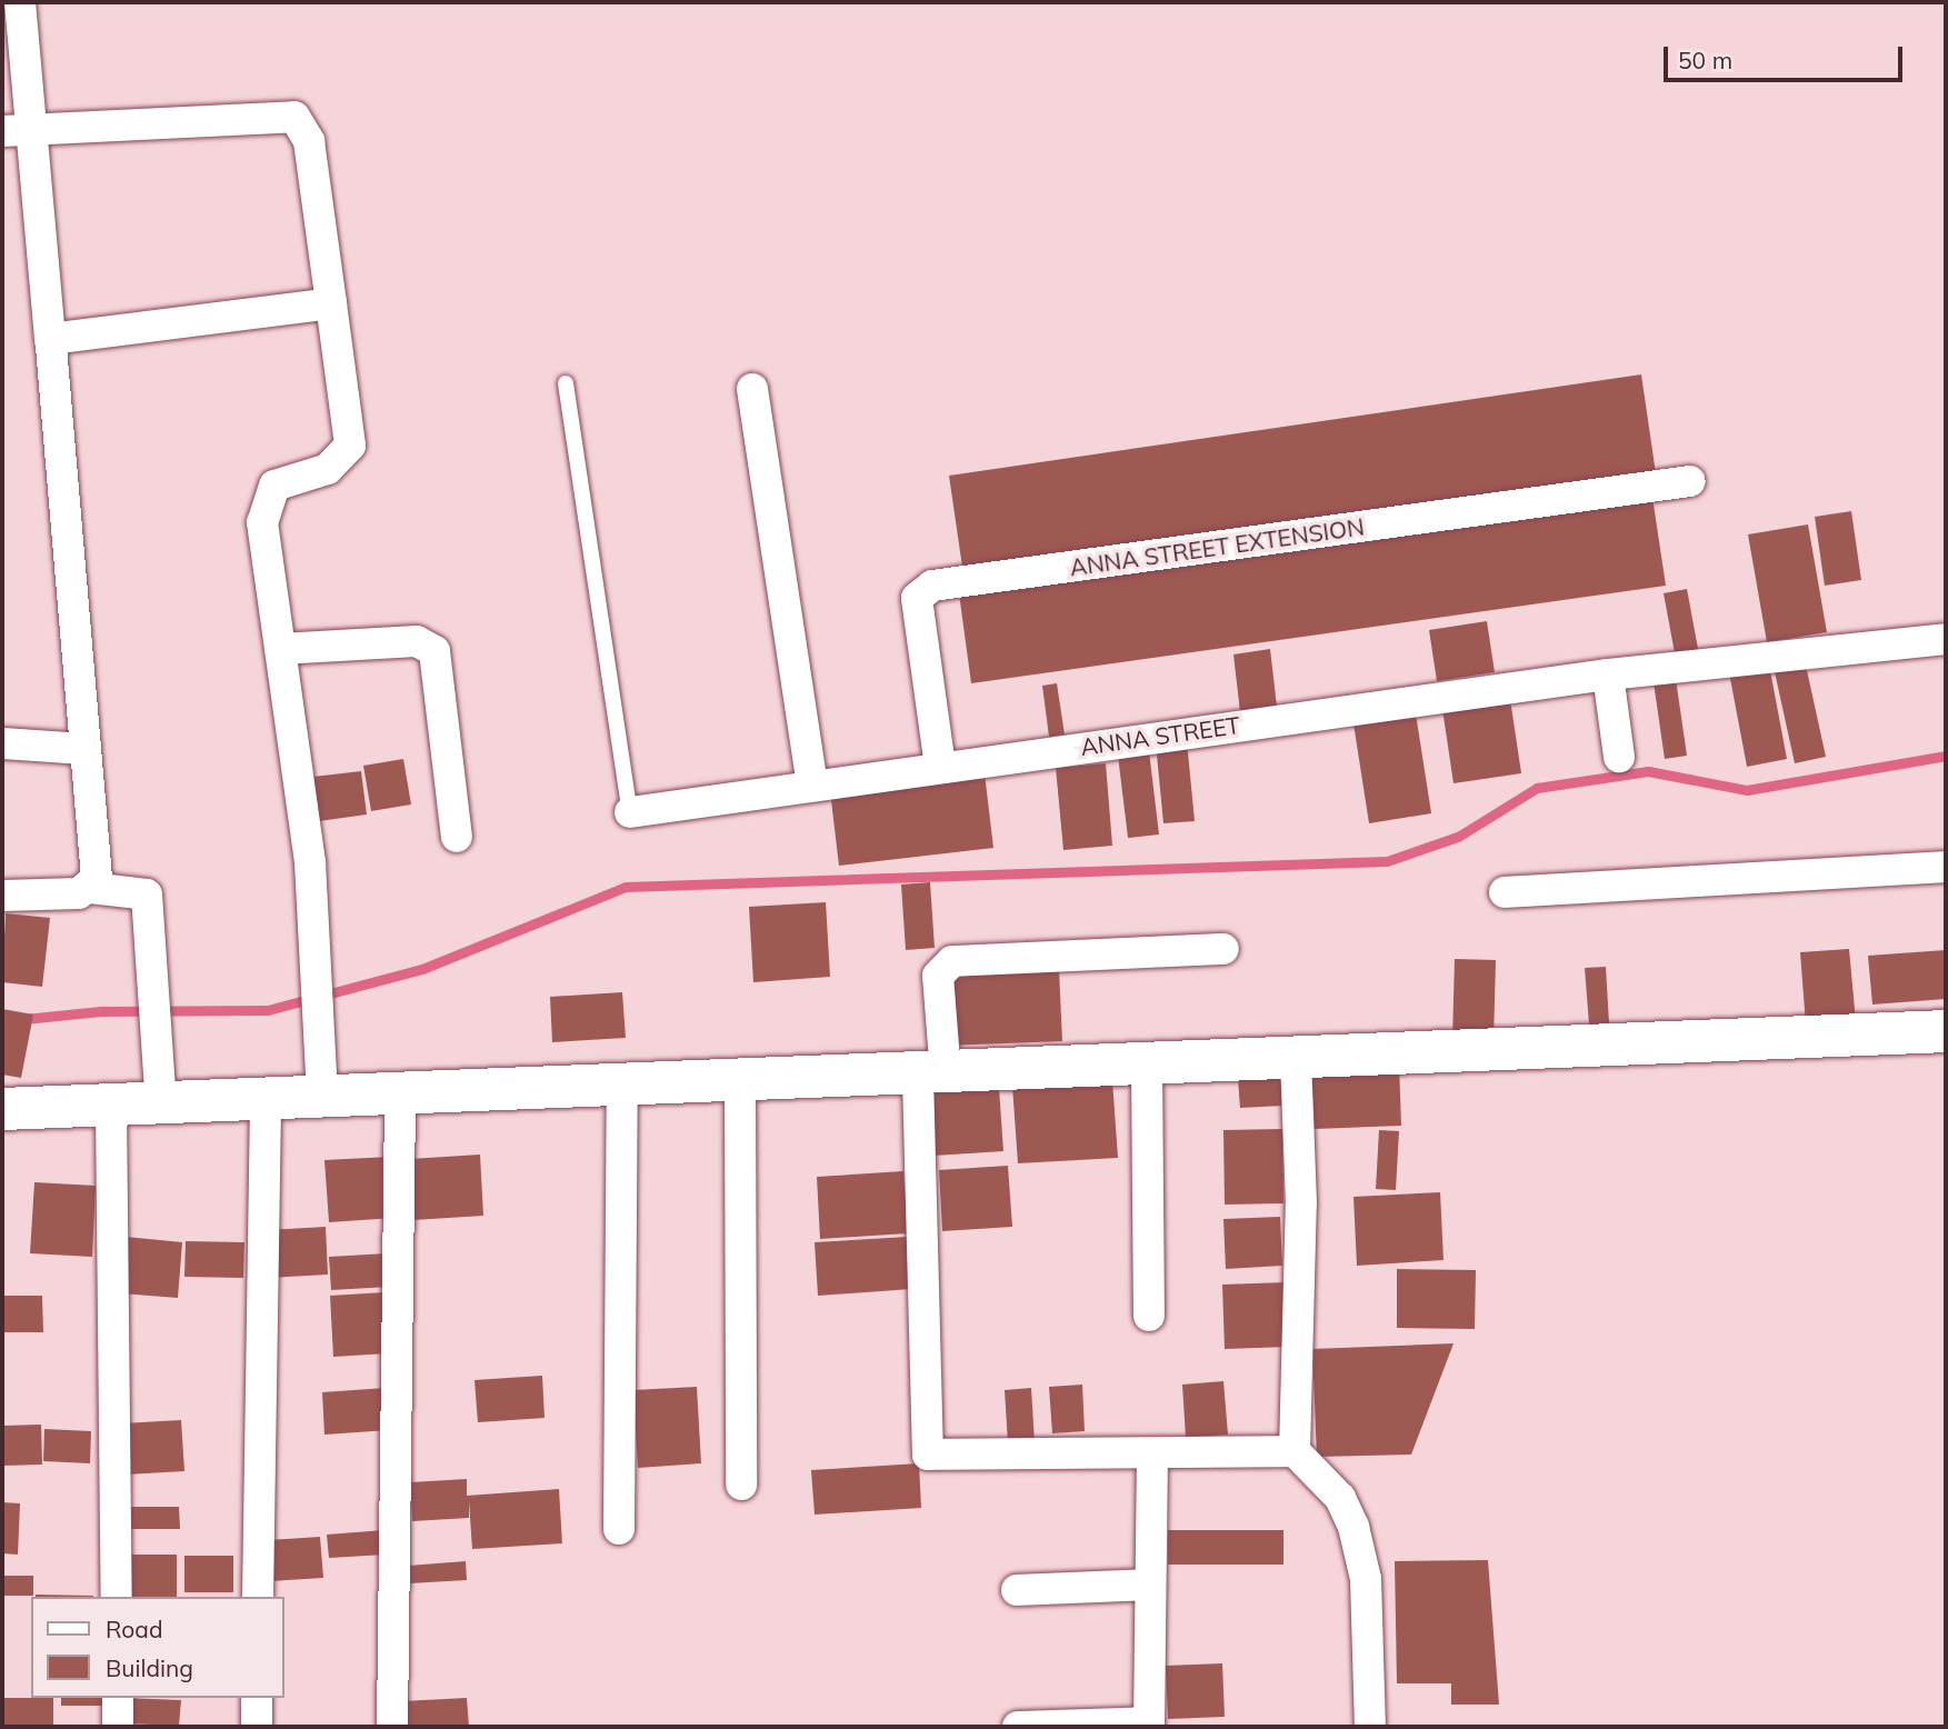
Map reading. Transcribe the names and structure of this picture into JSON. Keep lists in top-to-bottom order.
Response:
{
  "streets": {
    "street": ["ANNA STREET EXTENSION", "ANNA STREET"]
  },
  "crossings": [
    ["ANNA STREET EXTENSION", "ANNA STREET"]
  ],
  "legend": ["Road", "Building"],
  "scale_bar": "50 m"
}
